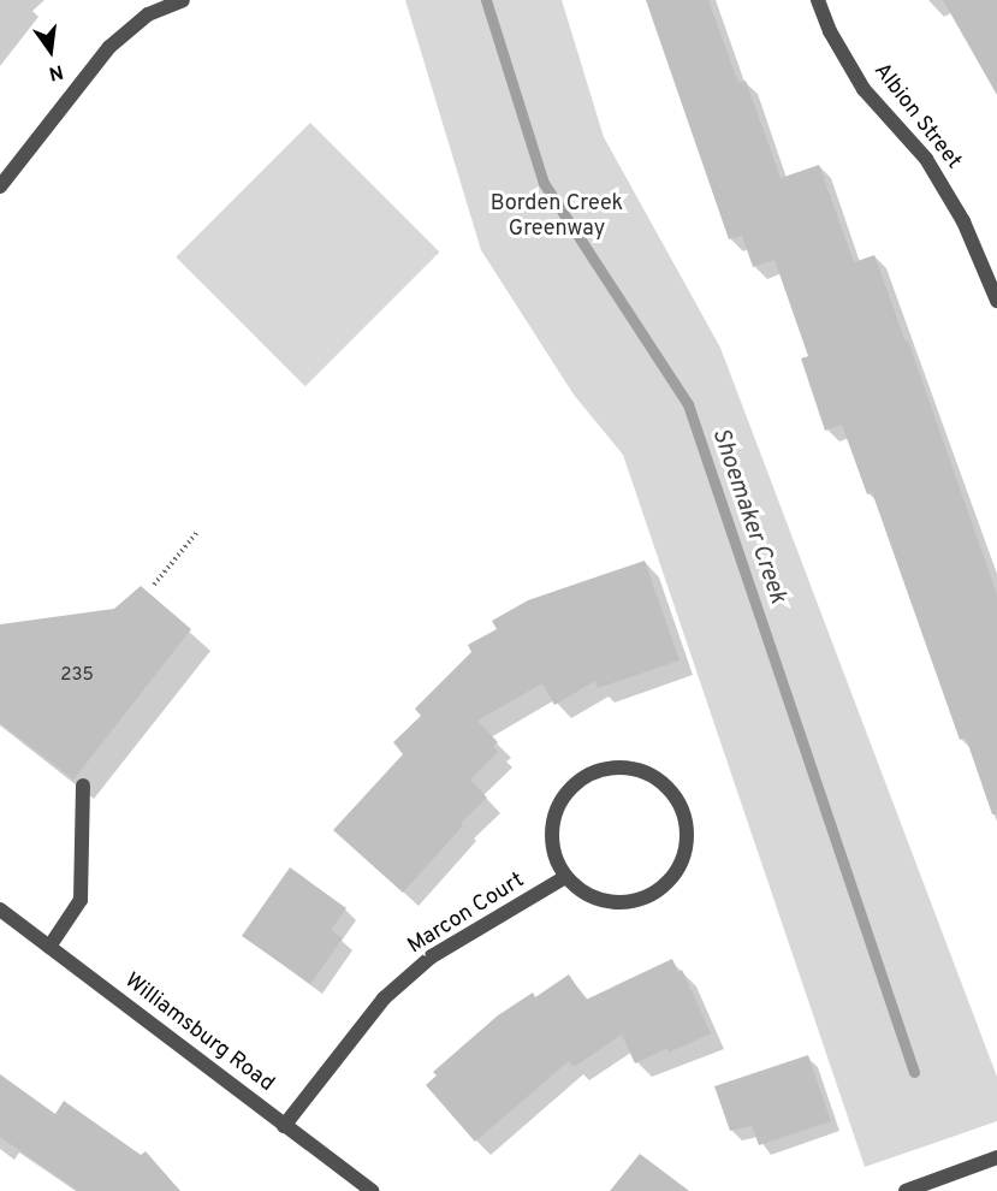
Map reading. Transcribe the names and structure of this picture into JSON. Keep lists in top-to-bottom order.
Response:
{
  "streets": {
    "street": ["Albion Street", "Marcon Court", "Williamsburg Road"]
  },
  "crossings": [
    ["Marcon Court", "Williamsburg Road"]
  ],
  "water": ["Shoemaker Creek"],
  "parks": ["Borden Creek Greenway"],
  "house_numbers": ["235"],
  "north": "bottom"
}
